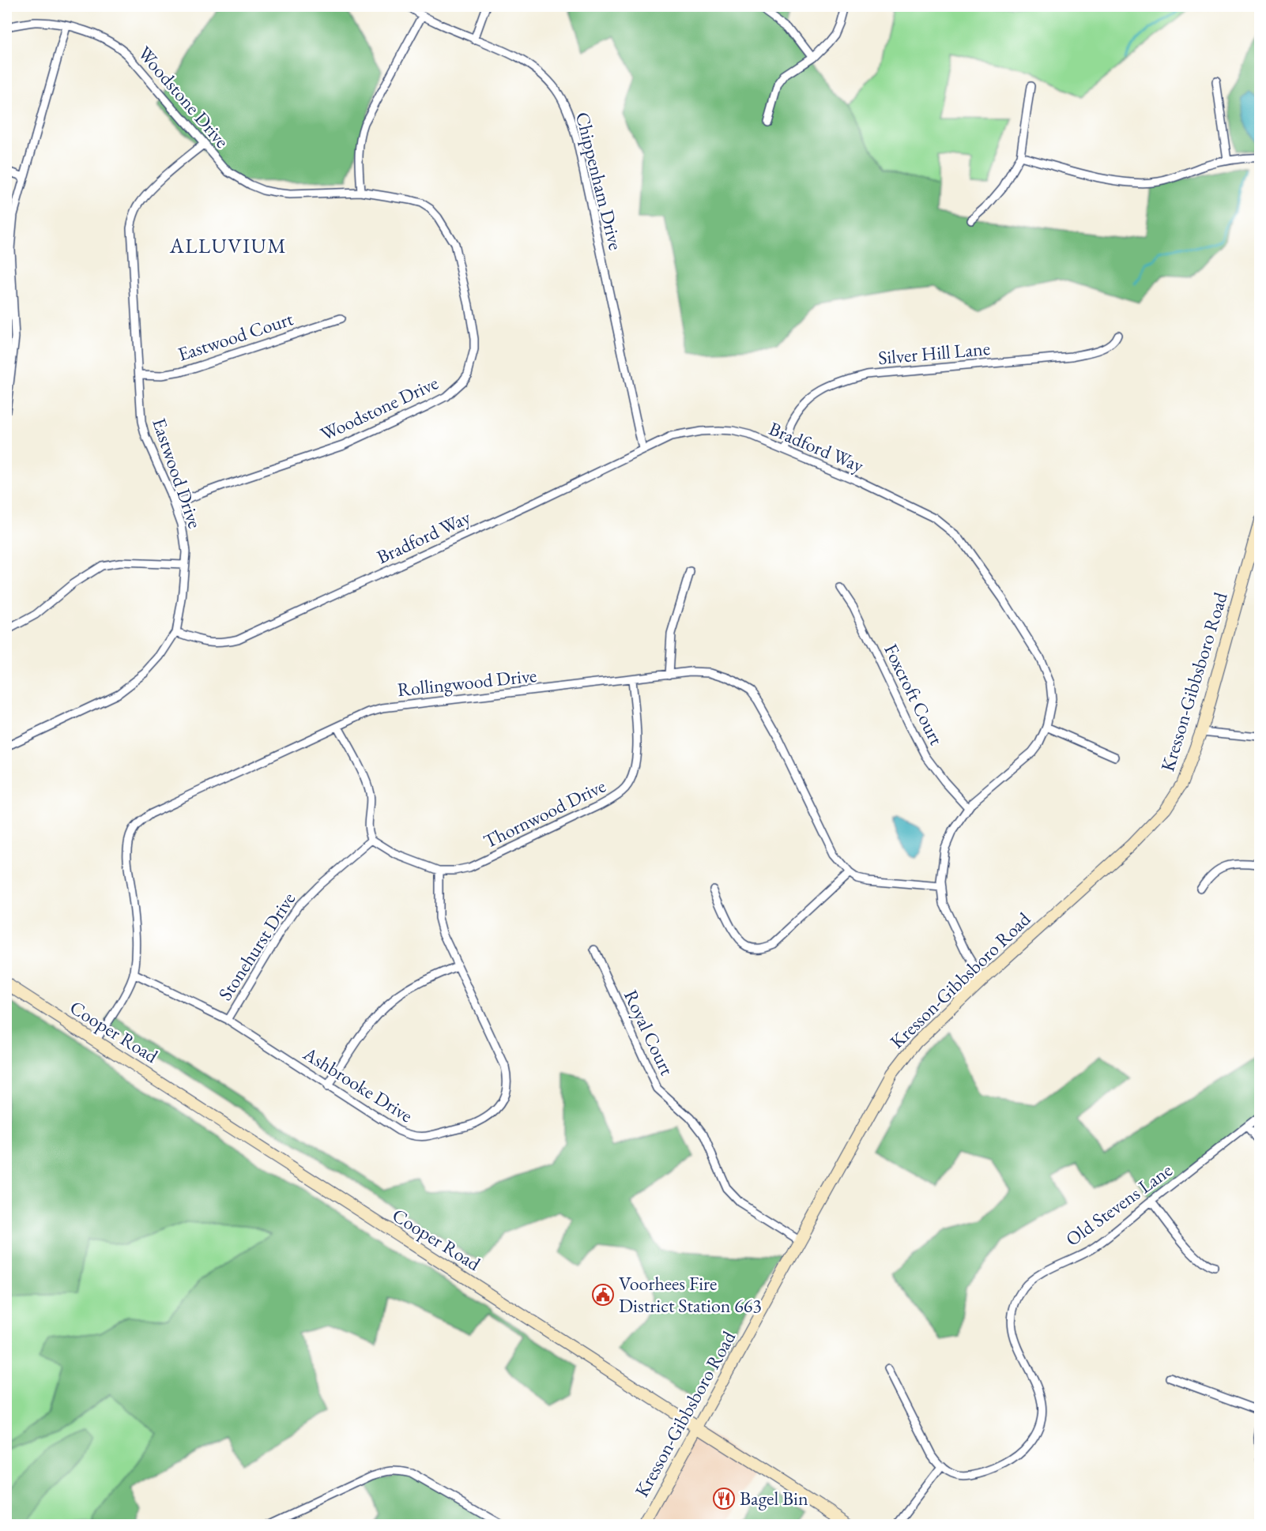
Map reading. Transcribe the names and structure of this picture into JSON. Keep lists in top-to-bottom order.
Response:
{
  "streets": {
    "street": [
      "Woodstone Drive",
      "Chippenham Drive",
      "Eastwood Court",
      "Silver Hill Lane",
      "Bradford Way",
      "Eastwood Drive",
      "Kresson-Gibbsboro Road",
      "Rollingwood Drive",
      "Foxcroft Court",
      "Thornwood Drive",
      "Stonehurst Drive",
      "Cooper Road",
      "Royal Court",
      "Ashbrooke Drive",
      "Old Stevens Lane"
    ]
  },
  "crossings": [
    ["Woodstone Drive", "Eastwood Drive"],
    ["Chippenham Drive", "Bradford Way"],
    ["Eastwood Court", "Eastwood Drive"],
    ["Silver Hill Lane", "Bradford Way"],
    ["Bradford Way", "Eastwood Drive"],
    ["Bradford Way", "Kresson-Gibbsboro Road"],
    ["Bradford Way", "Rollingwood Drive"],
    ["Bradford Way", "Foxcroft Court"],
    ["Kresson-Gibbsboro Road", "Cooper Road"],
    ["Kresson-Gibbsboro Road", "Royal Court"],
    ["Rollingwood Drive", "Thornwood Drive"],
    ["Rollingwood Drive", "Cooper Road"],
    ["Rollingwood Drive", "Ashbrooke Drive"],
    ["Thornwood Drive", "Stonehurst Drive"],
    ["Thornwood Drive", "Ashbrooke Drive"],
    ["Stonehurst Drive", "Ashbrooke Drive"]
  ],
  "districts": ["ALLUVIUM"],
  "places": {
    "public building": ["Voorhees Fire District Station 663"],
    "restaurant": ["Bagel Bin"]
  }
}
